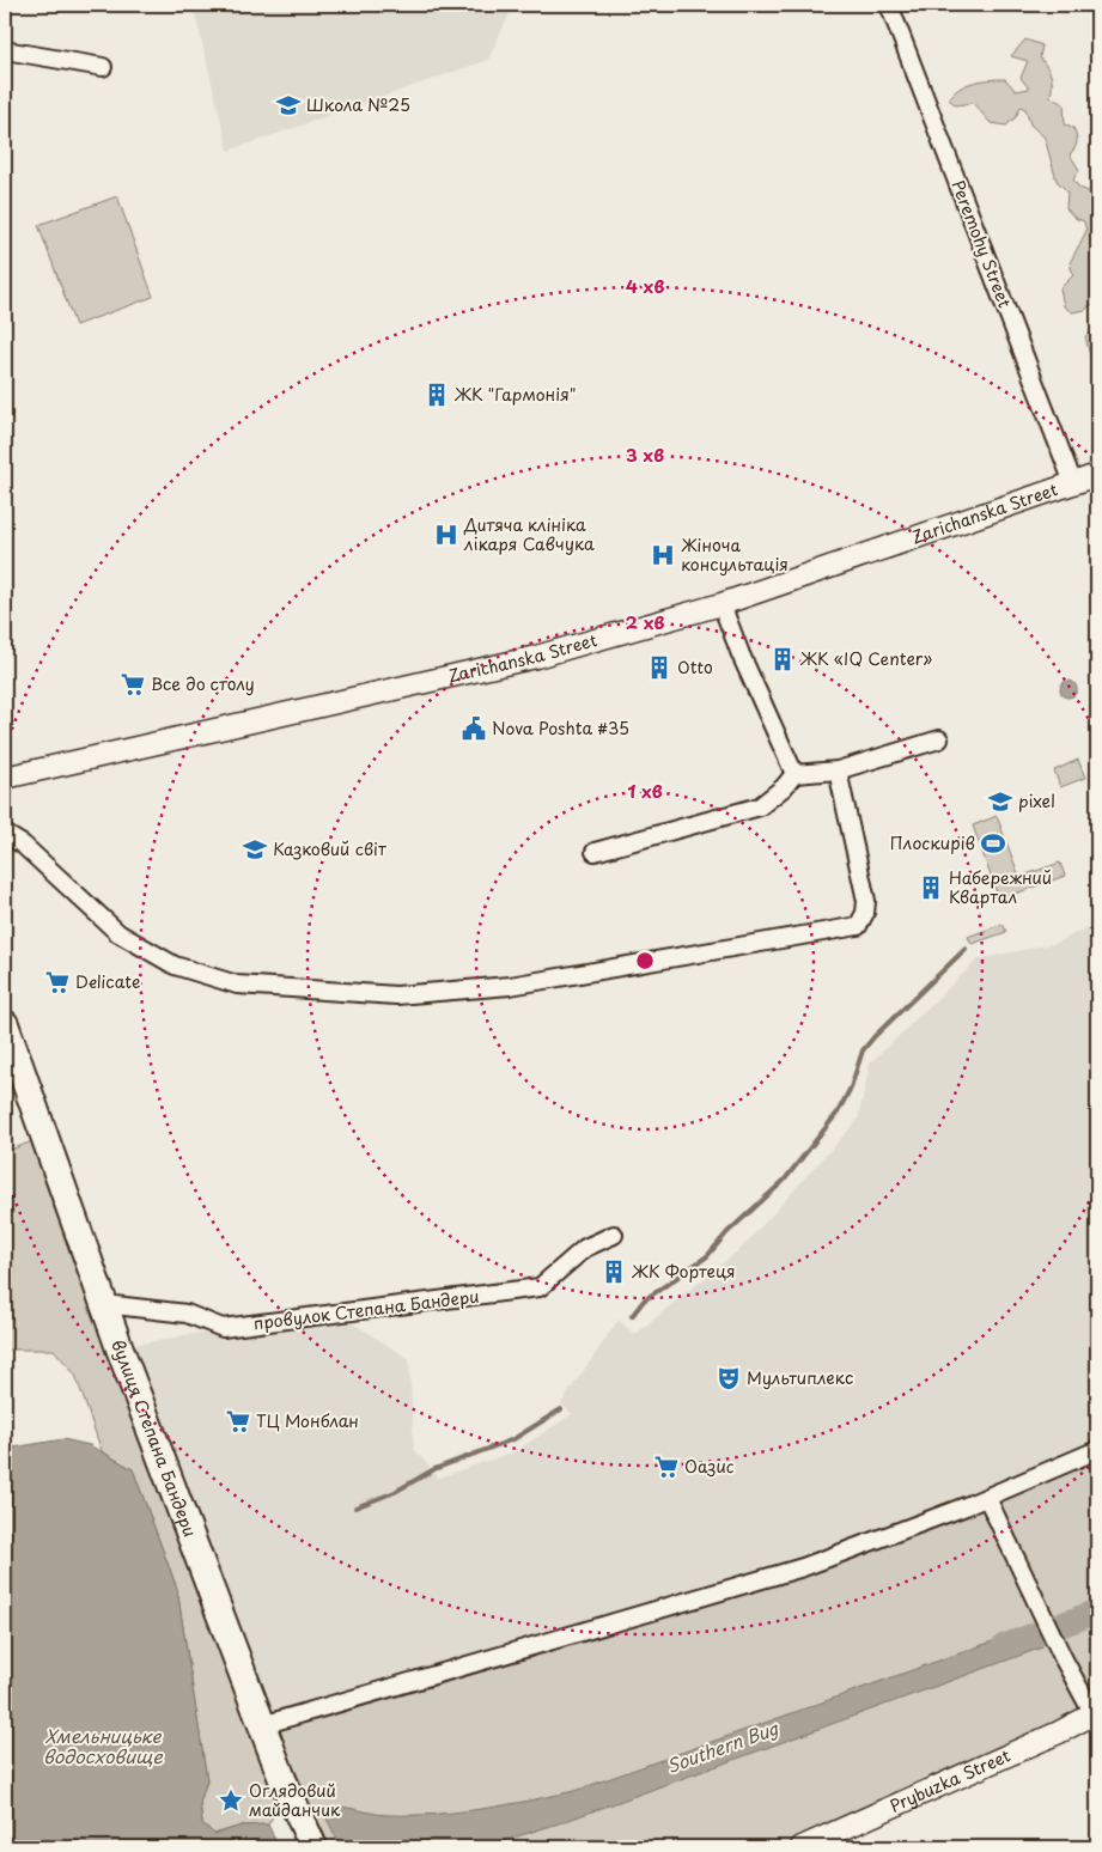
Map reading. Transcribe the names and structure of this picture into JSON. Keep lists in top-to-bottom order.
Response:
{
  "streets": {
    "main road": ["вулиця Степана Бандери"],
    "street": [
      "Peremohy Street",
      "Zarichanska Street",
      "провулок Степана Бандери",
      "Prybuzka Street"
    ]
  },
  "crossings": [
    ["Peremohy Street", "Zarichanska Street"],
    ["провулок Степана Бандери", "вулиця Степана Бандери"]
  ],
  "water": ["Хмельницьке водосховище", "Southern Bug"],
  "places": {
    "school or university": ["Школа №25", "pixel", "Казковий світ"],
    "building": [
      "ЖК \"Гармонія\"",
      "ЖК «IQ Center»",
      "Otto",
      "Набережний Квартал",
      "ЖК Фортеця"
    ],
    "hospital": ["Дитяча клініка лікаря Савчука", "Жіноча консультація"],
    "supermarket": [
      "Все до столу",
      "Delicate",
      "ТЦ Монблан",
      "Оазис"
    ],
    "public building": ["Nova Poshta #35"],
    "sports": ["Плоскирів"],
    "theatre": ["Мультиплекс"],
    "place": ["Оглядовий майданчик"]
  },
  "rings": [
    "4 хв",
    "3 хв",
    "2 хв",
    "1 хв"
  ]
}
